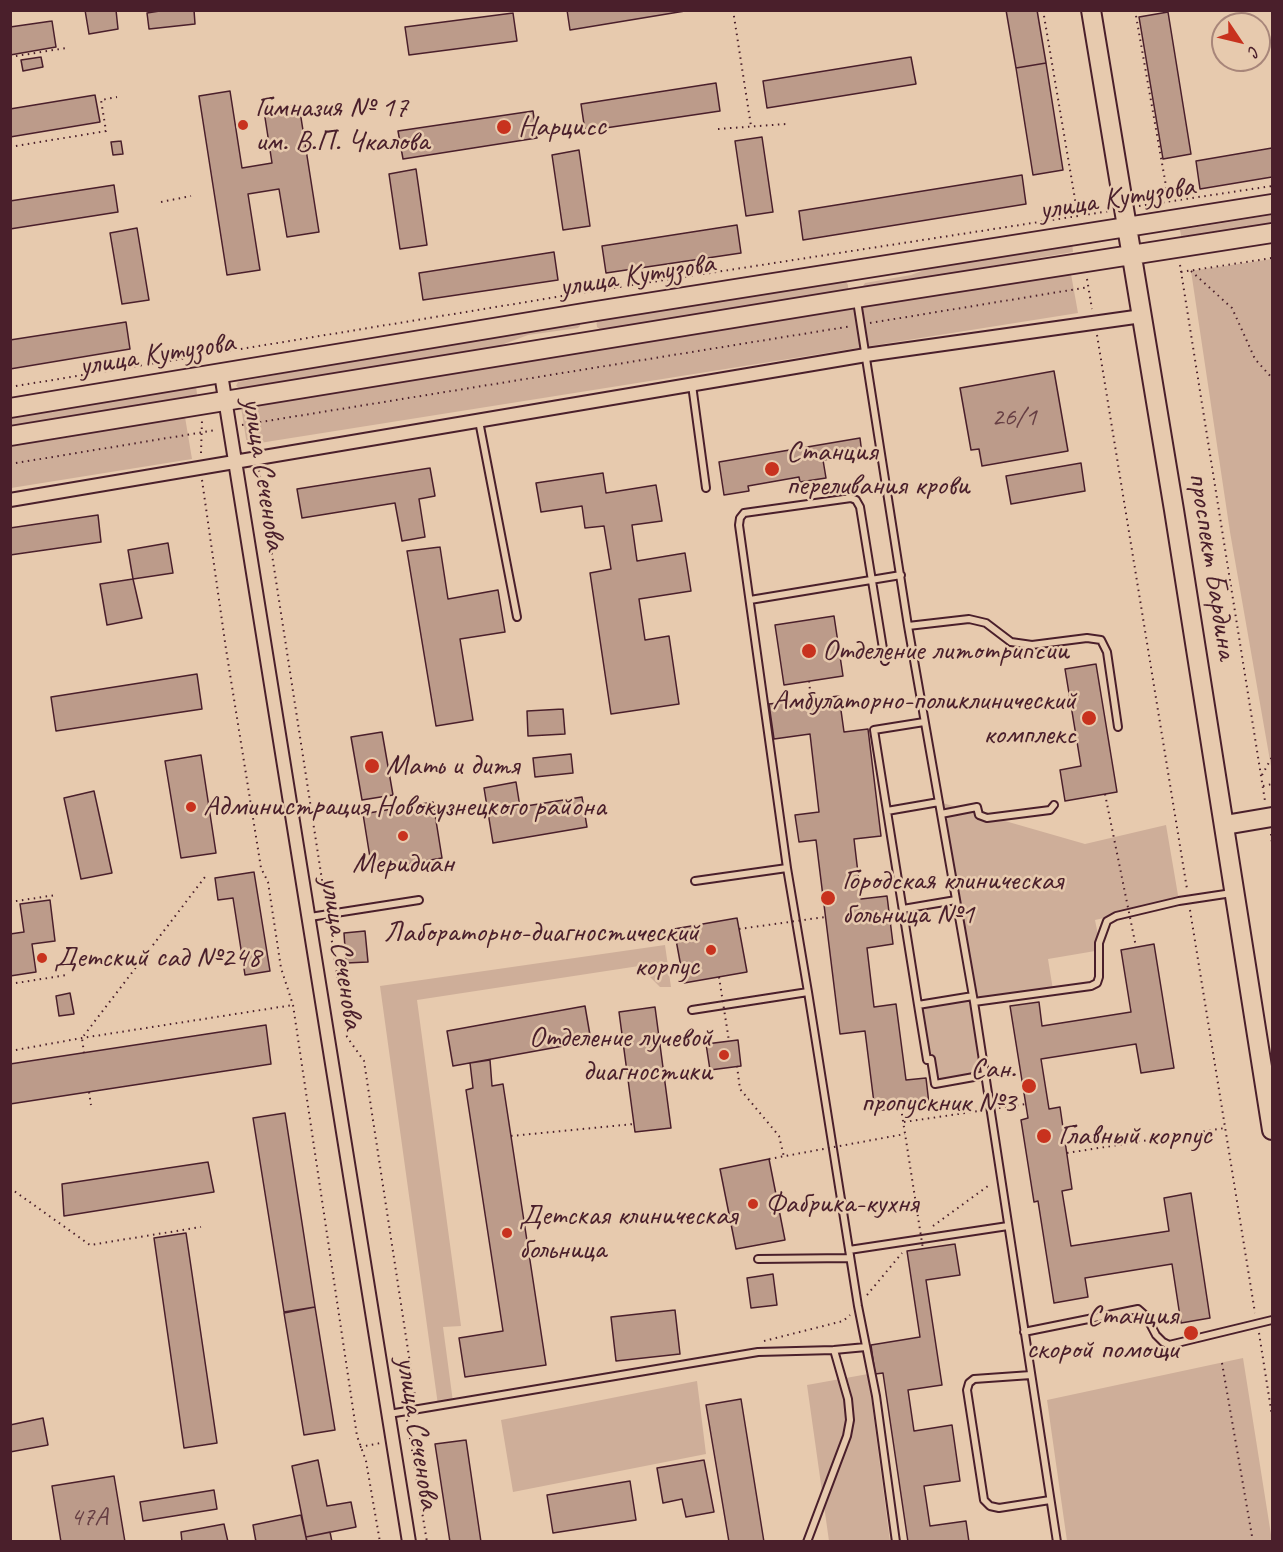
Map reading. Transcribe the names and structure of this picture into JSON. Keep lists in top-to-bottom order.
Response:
{
  "streets": {
    "main road": ["улица Кутузова", "проспект Бардина"],
    "street": ["улица Сеченова"]
  },
  "crossings": [
    ["улица Кутузова", "улица Сеченова"],
    ["улица Кутузова", "проспект Бардина"]
  ],
  "places": [
    "Гимназия № 17 им. В.П. Чкалова",
    "Нарцисс",
    "Станция переливания крови",
    "Отделение литотрипсии",
    "Амбулаторно-поликлинический комплекс",
    "Мать и дитя",
    "Администрация Новокузнецкого района",
    "Меридиан",
    "Городская клиническая больница №1",
    "Лабораторно-диагностический корпус",
    "Детский сад №248",
    "Отделение лучевой диагностики",
    "Сан. пропускник №3",
    "Главный корпус",
    "Фабрика-кухня",
    "Детская клиническая больница",
    "Станция скорой помощи"
  ],
  "house_numbers": ["26/1", "47А"],
  "north": "bottom right"
}
